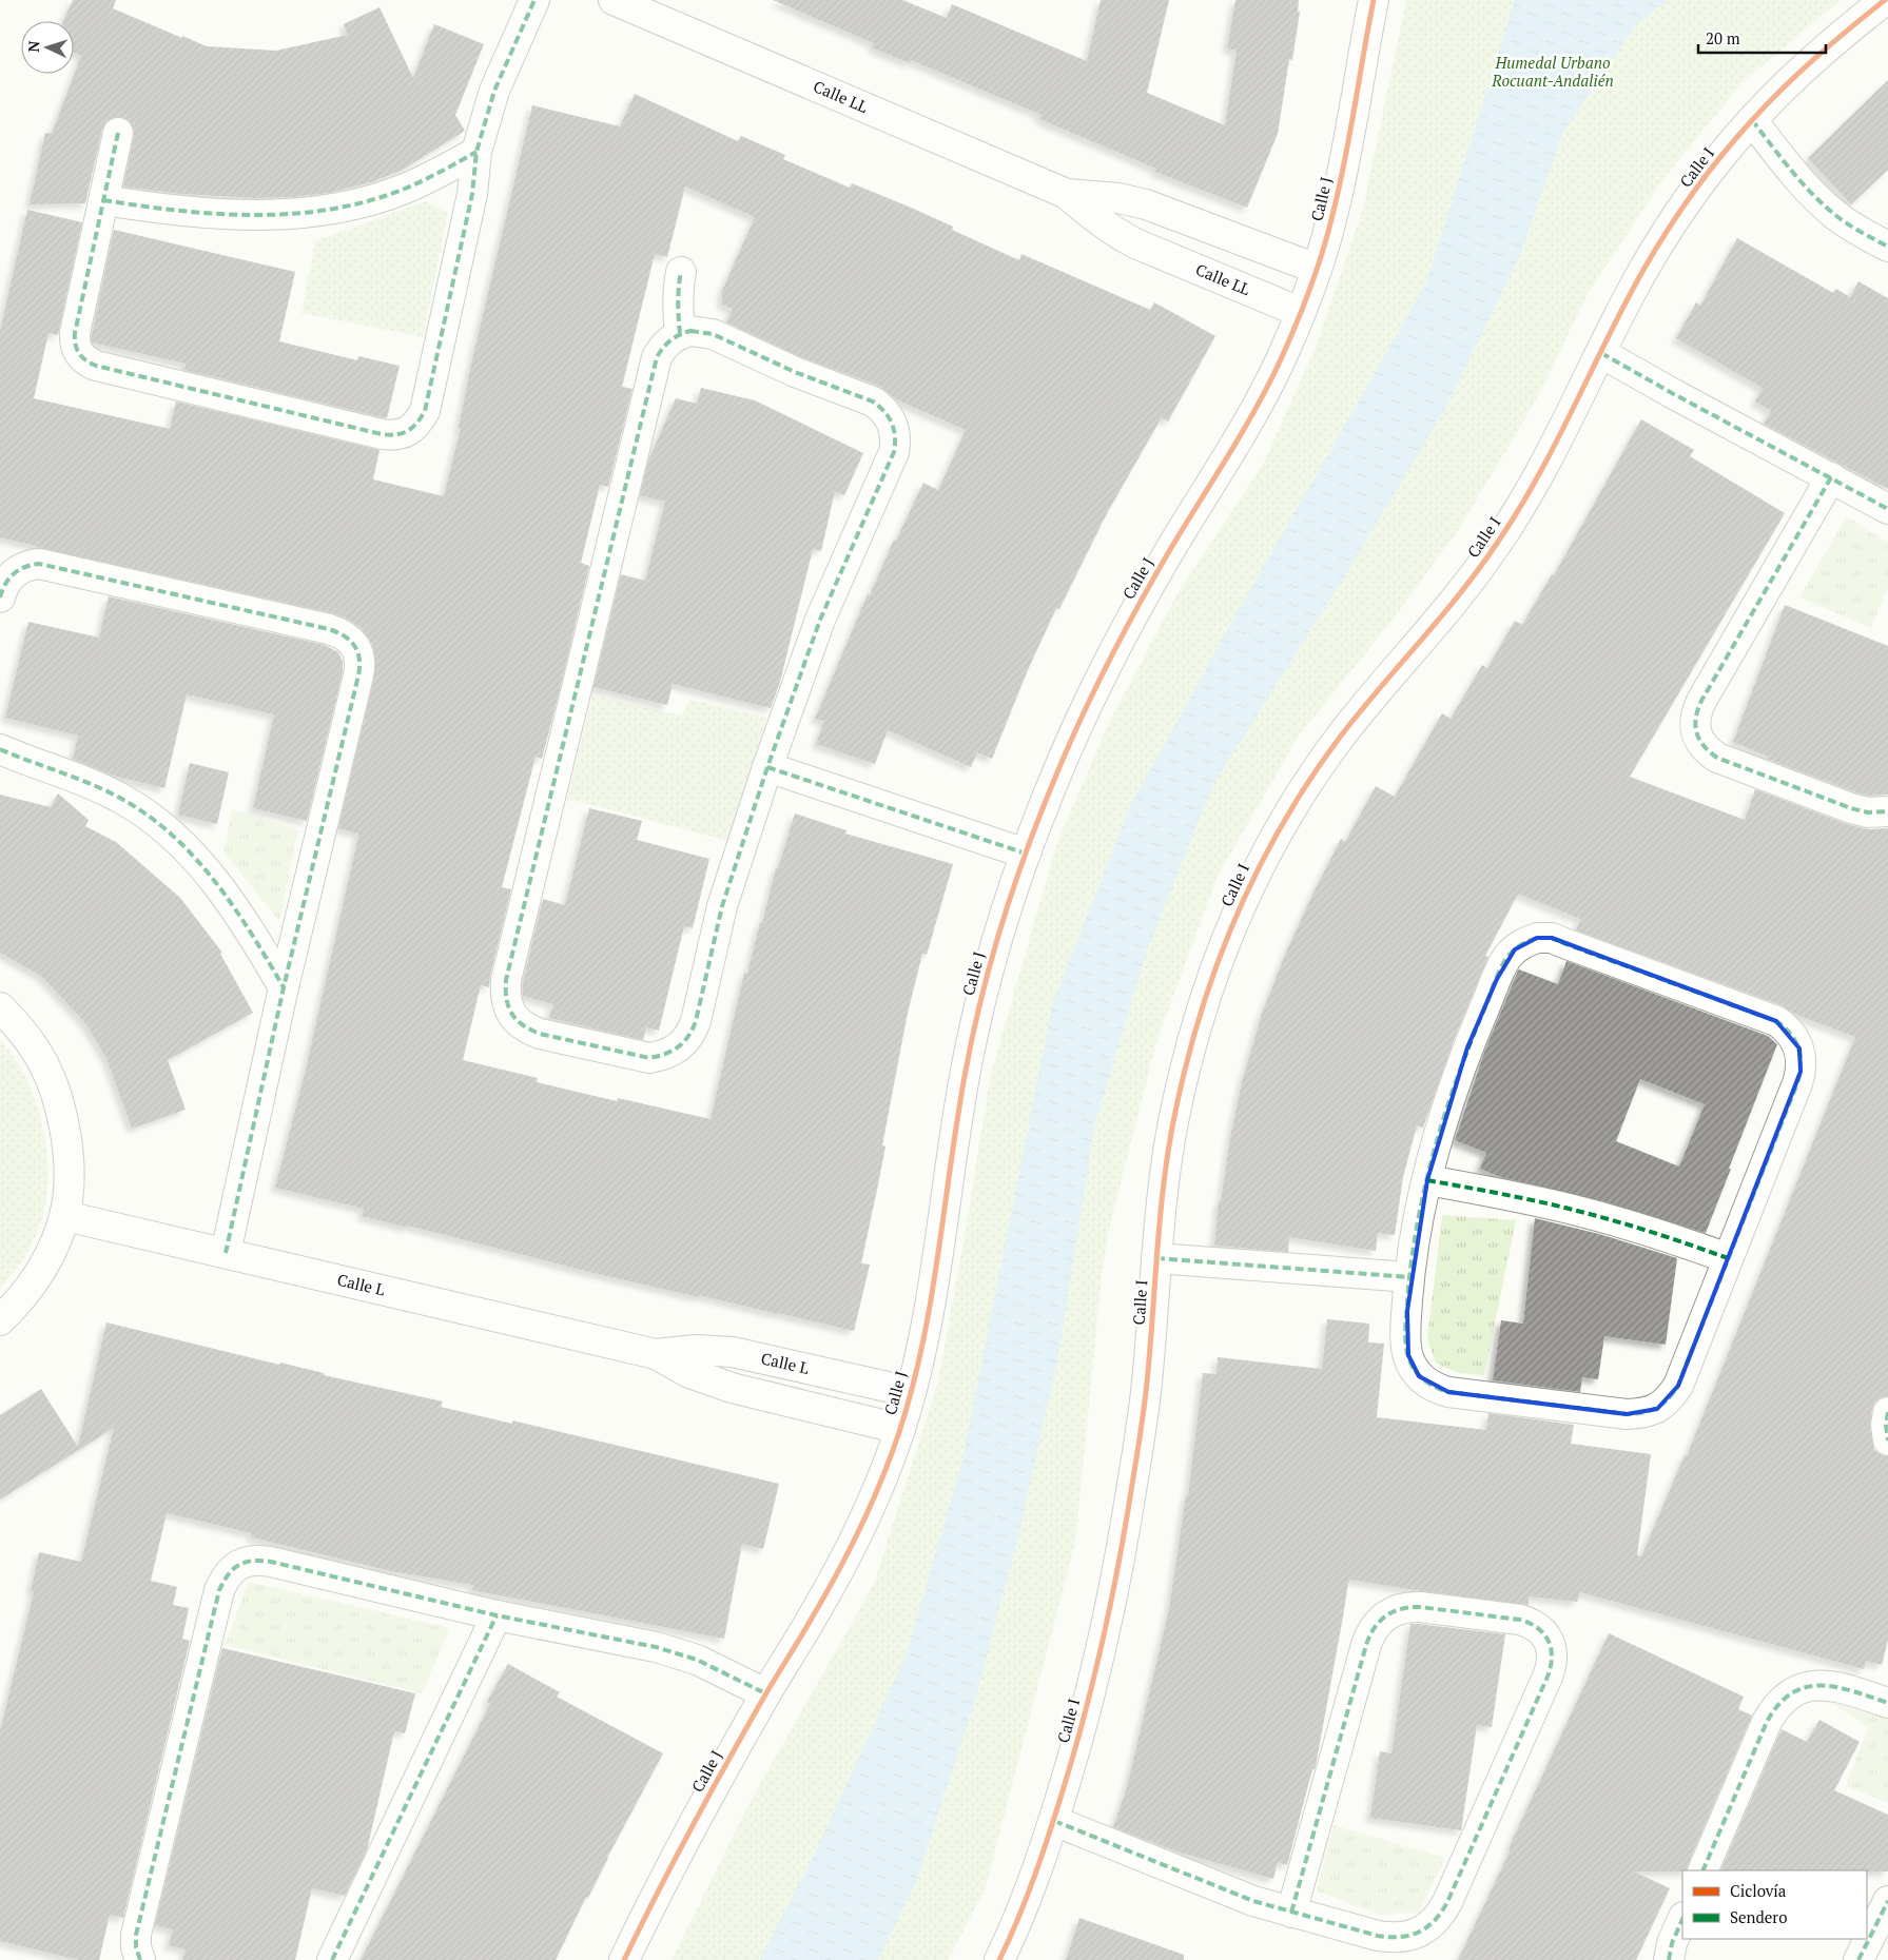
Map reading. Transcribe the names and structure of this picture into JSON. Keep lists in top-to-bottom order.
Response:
{
  "streets": {
    "street": [
      "Calle LL",
      "Calle I",
      "Calle J",
      "Calle L"
    ]
  },
  "crossings": [
    ["Calle LL", "Calle J"],
    ["Calle J", "Calle L"]
  ],
  "parks": ["Humedal Urbano Rocuant-Andalién"],
  "legend": ["Ciclovía", "Sendero"],
  "scale_bar": "20 m",
  "north": "left"
}
